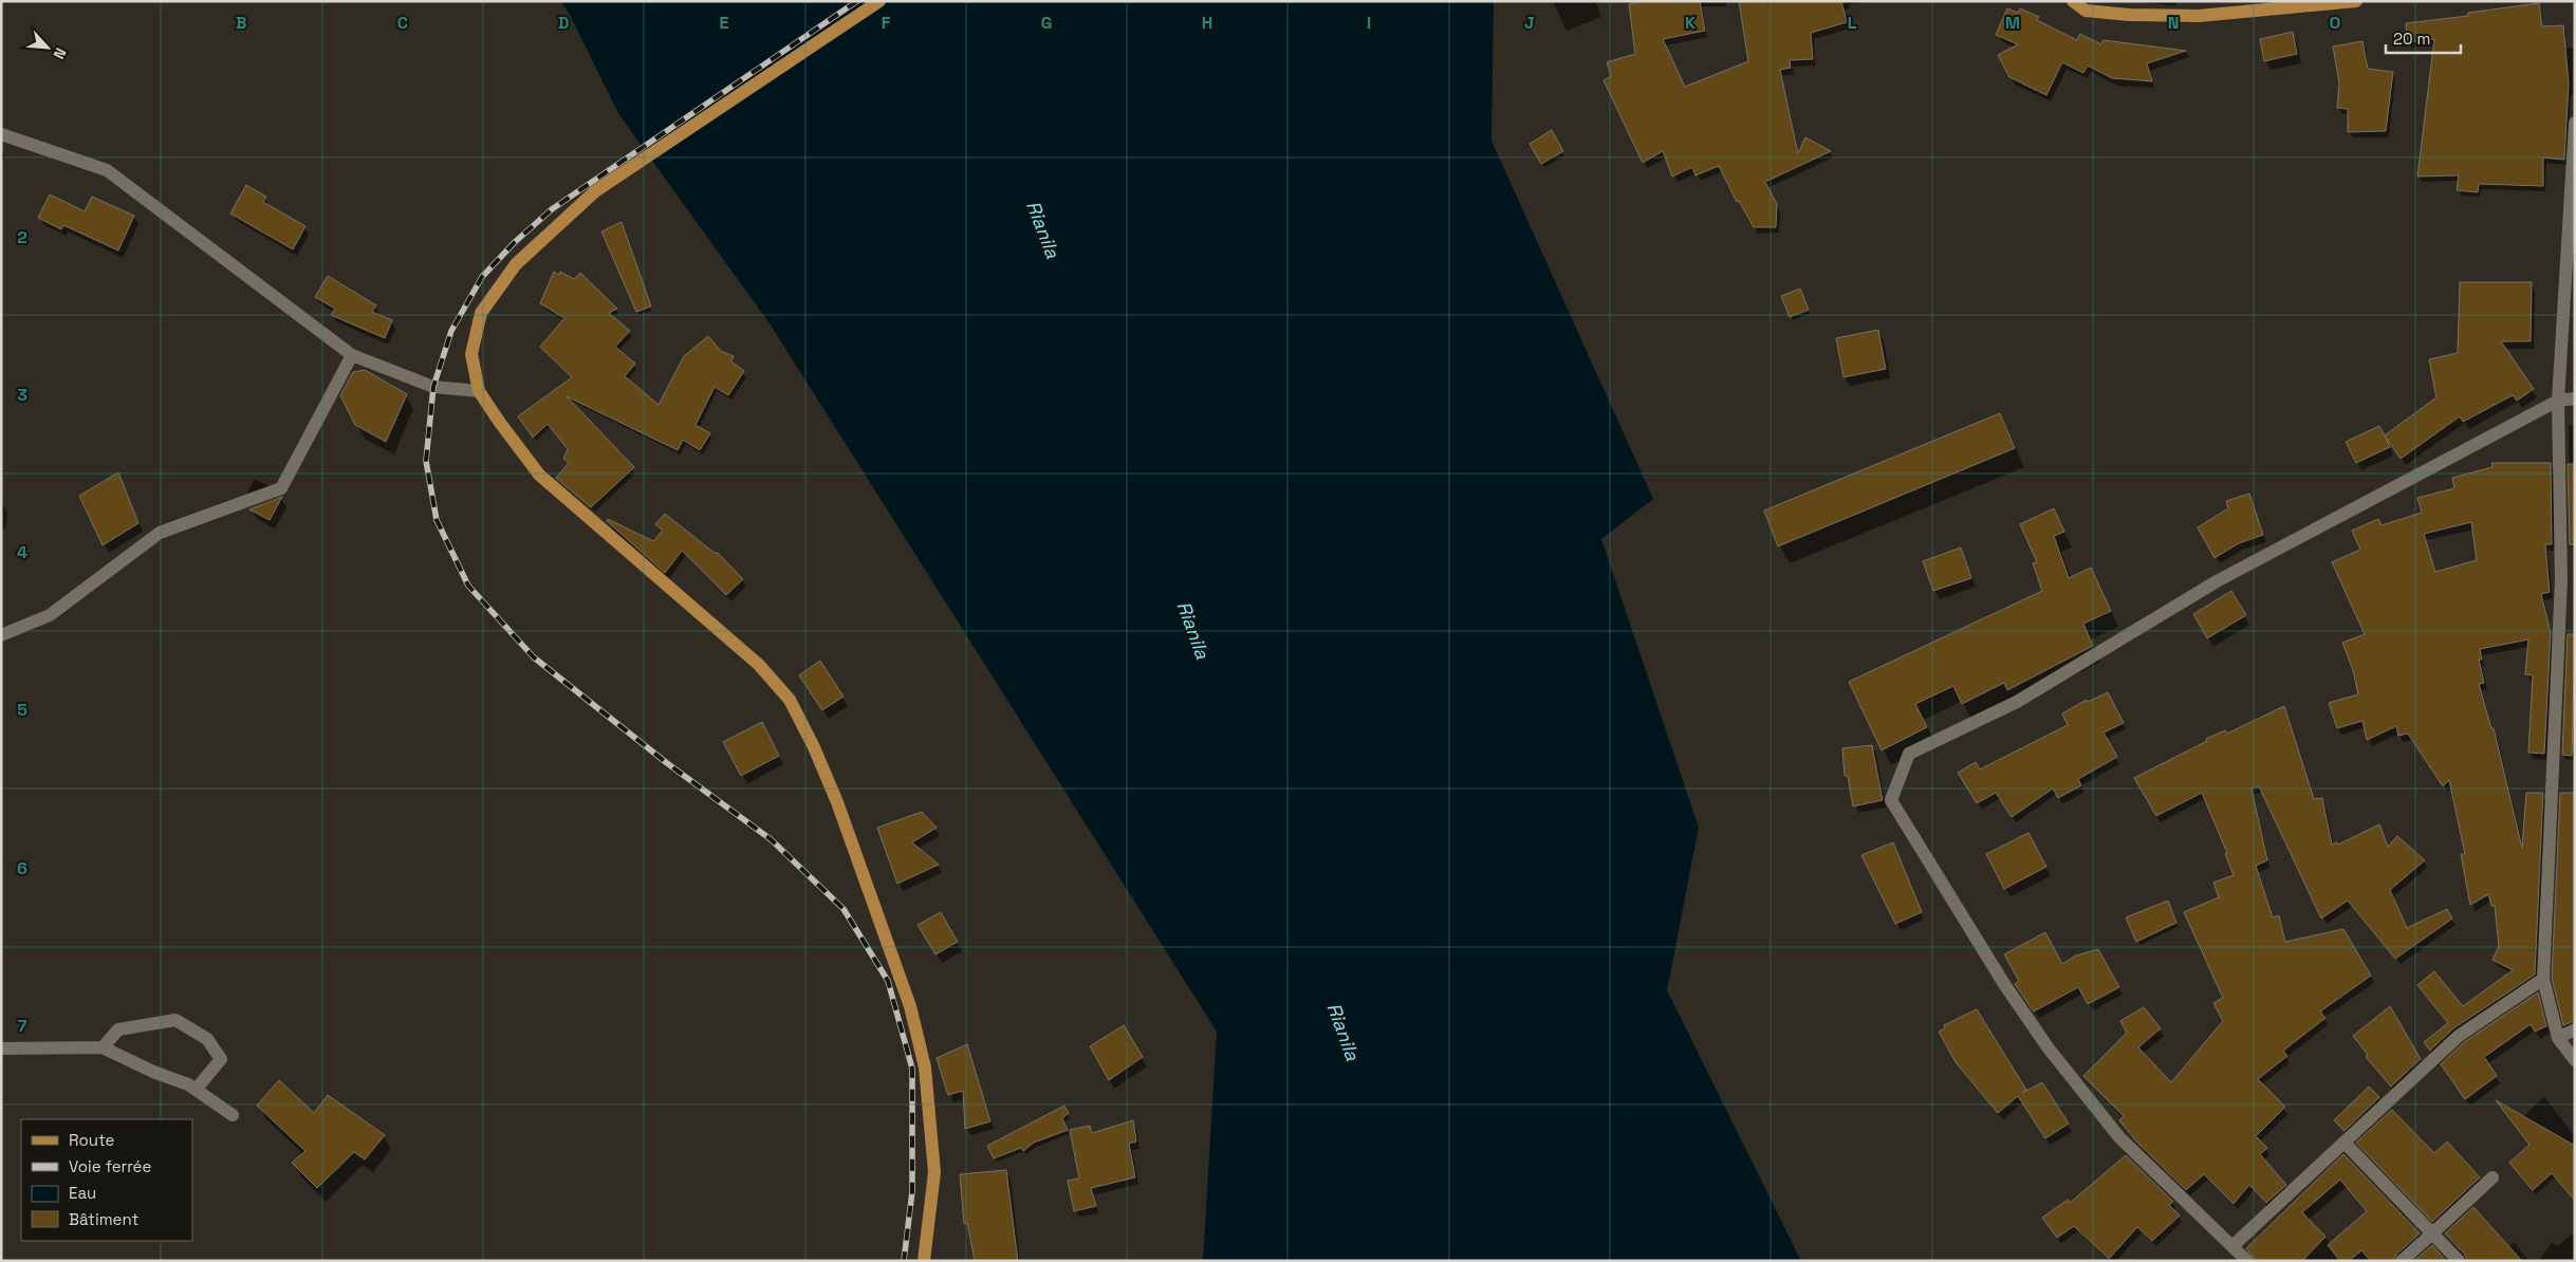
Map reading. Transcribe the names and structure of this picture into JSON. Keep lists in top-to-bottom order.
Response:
{
  "water": ["Rianila"],
  "legend": [
    "Route",
    "Voie ferrée",
    "Eau",
    "Bâtiment"
  ],
  "scale_bar": "20 m",
  "north": "bottom right",
  "grid": {
    "columns": [
      "B",
      "C",
      "D",
      "E",
      "F",
      "G",
      "H",
      "I",
      "J",
      "K",
      "L",
      "M",
      "N",
      "O"
    ],
    "rows": [
      "2",
      "3",
      "4",
      "5",
      "6",
      "7"
    ]
  }
}
